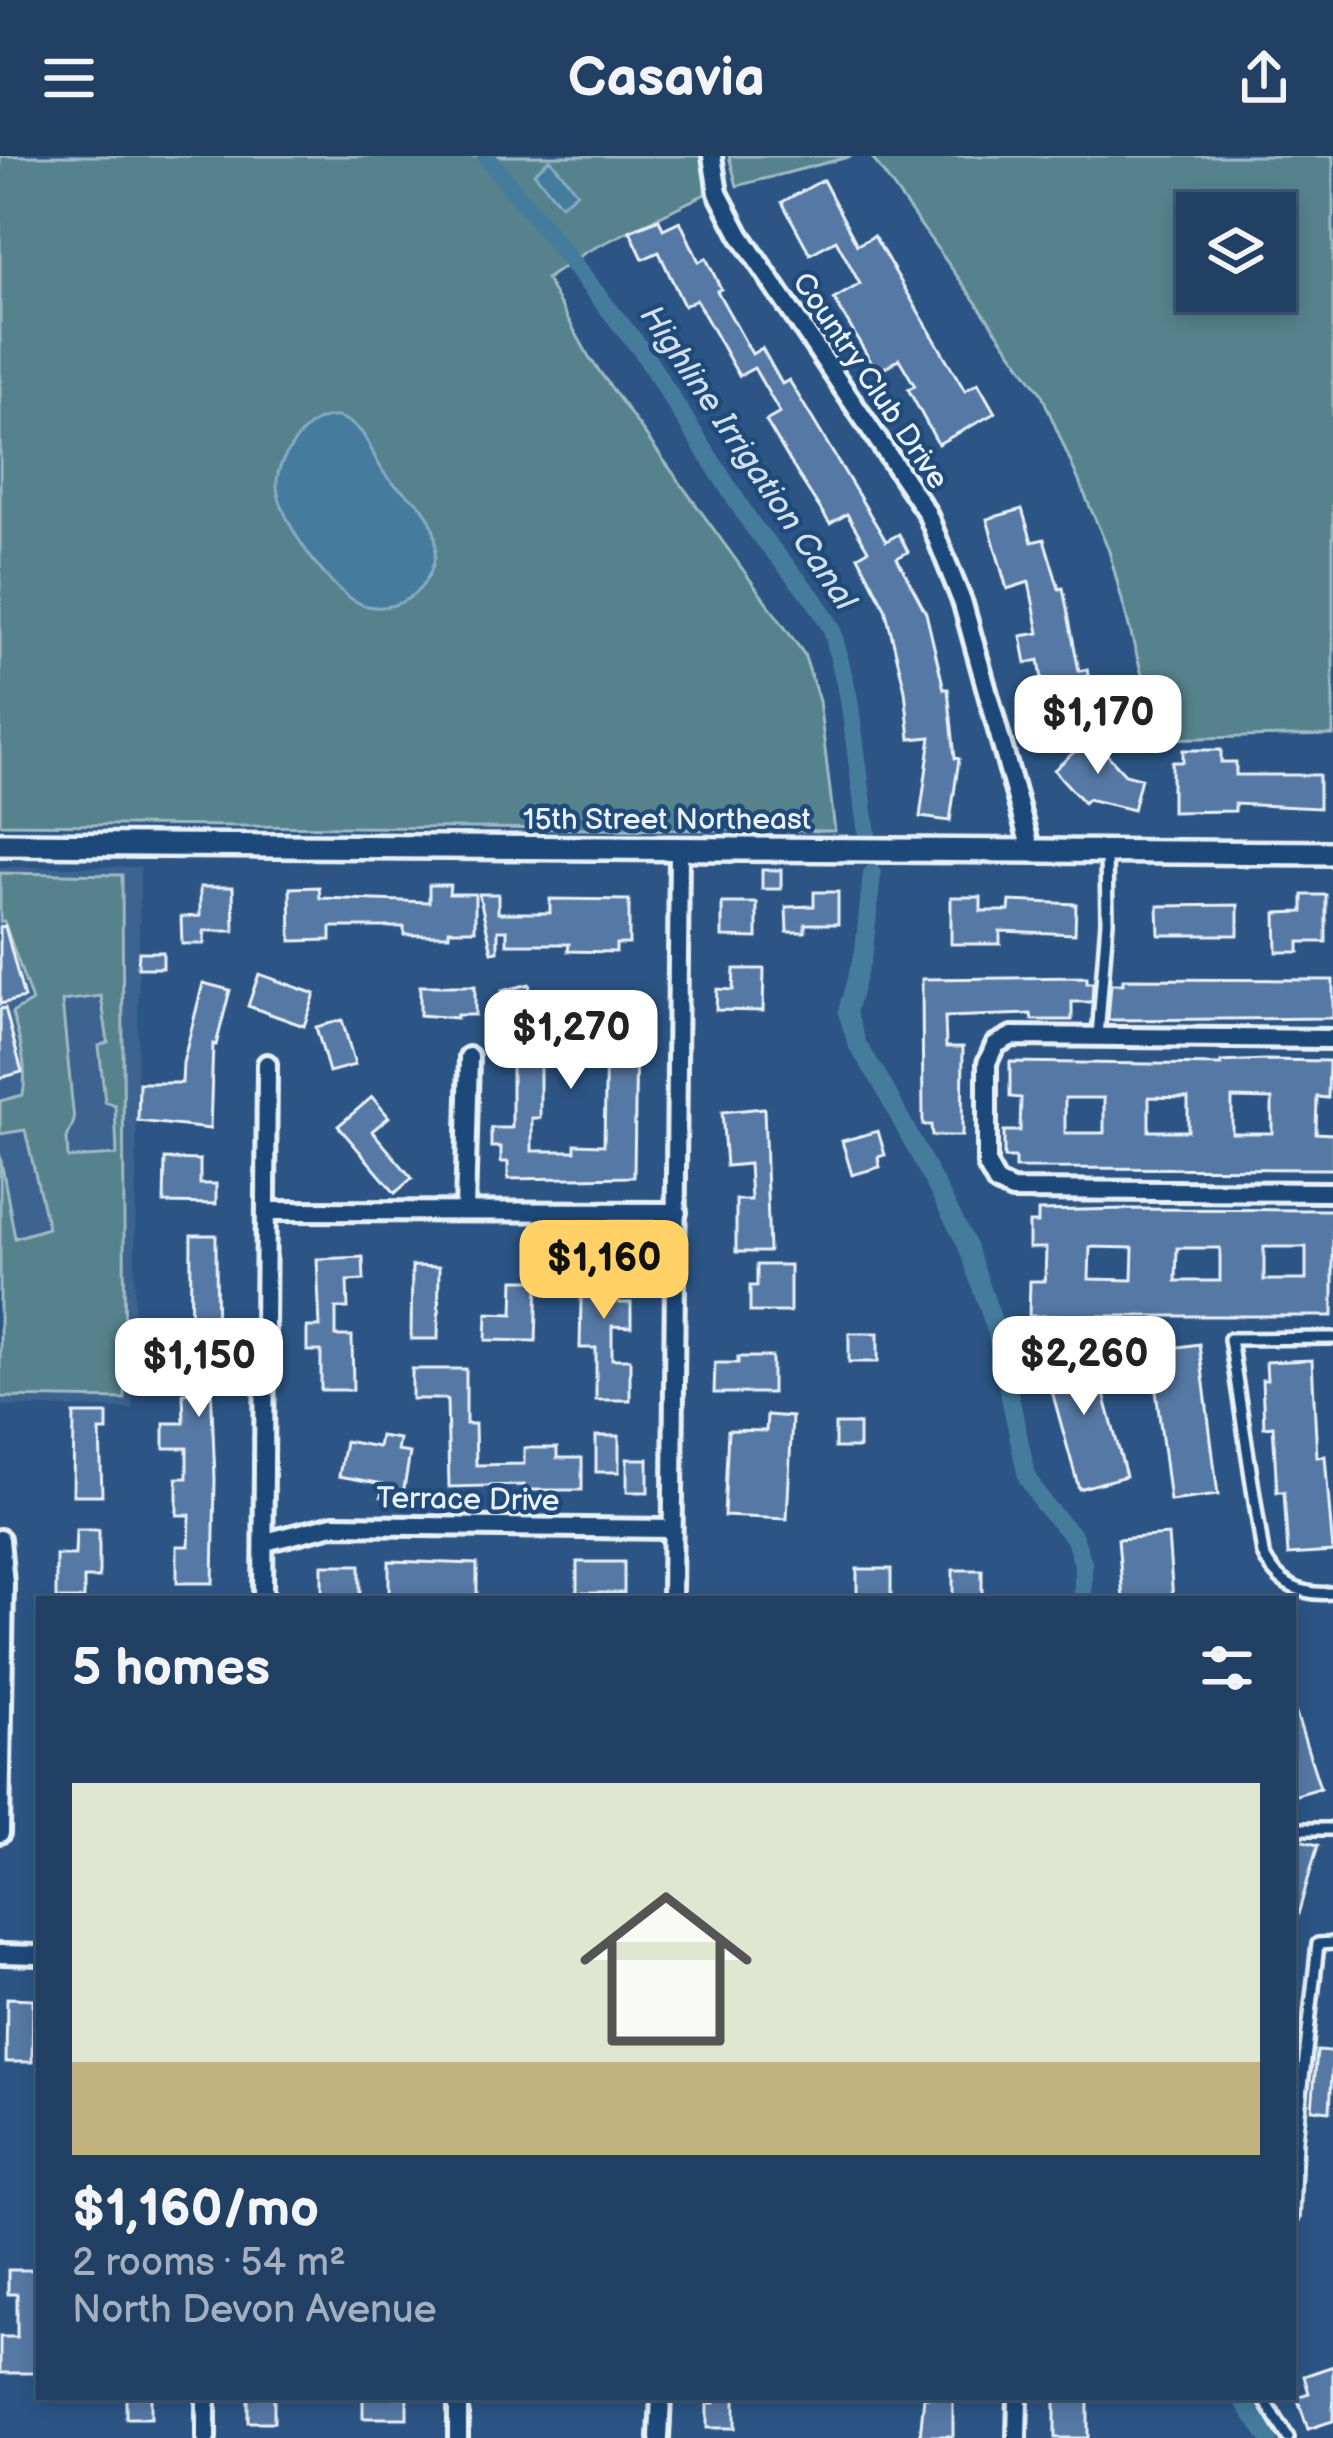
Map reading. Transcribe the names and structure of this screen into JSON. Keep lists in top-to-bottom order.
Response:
{
  "streets": {
    "street": ["Country Club Drive", "15th Street Northeast", "Terrace Drive"]
  },
  "crossings": [
    ["Country Club Drive", "15th Street Northeast"]
  ],
  "water": ["Highline Irrigation Canal"],
  "page": {
    "header": "Casavia",
    "price": [
      "$1,170",
      "$1,270",
      "$1,160",
      "$2,260",
      "$1,150"
    ],
    "heading": "5 homes",
    "list": [
      {
        "name": "$1,160/mo",
        "note": "2 rooms · 54 m² · North Devon Avenue"
      }
    ]
  }
}
